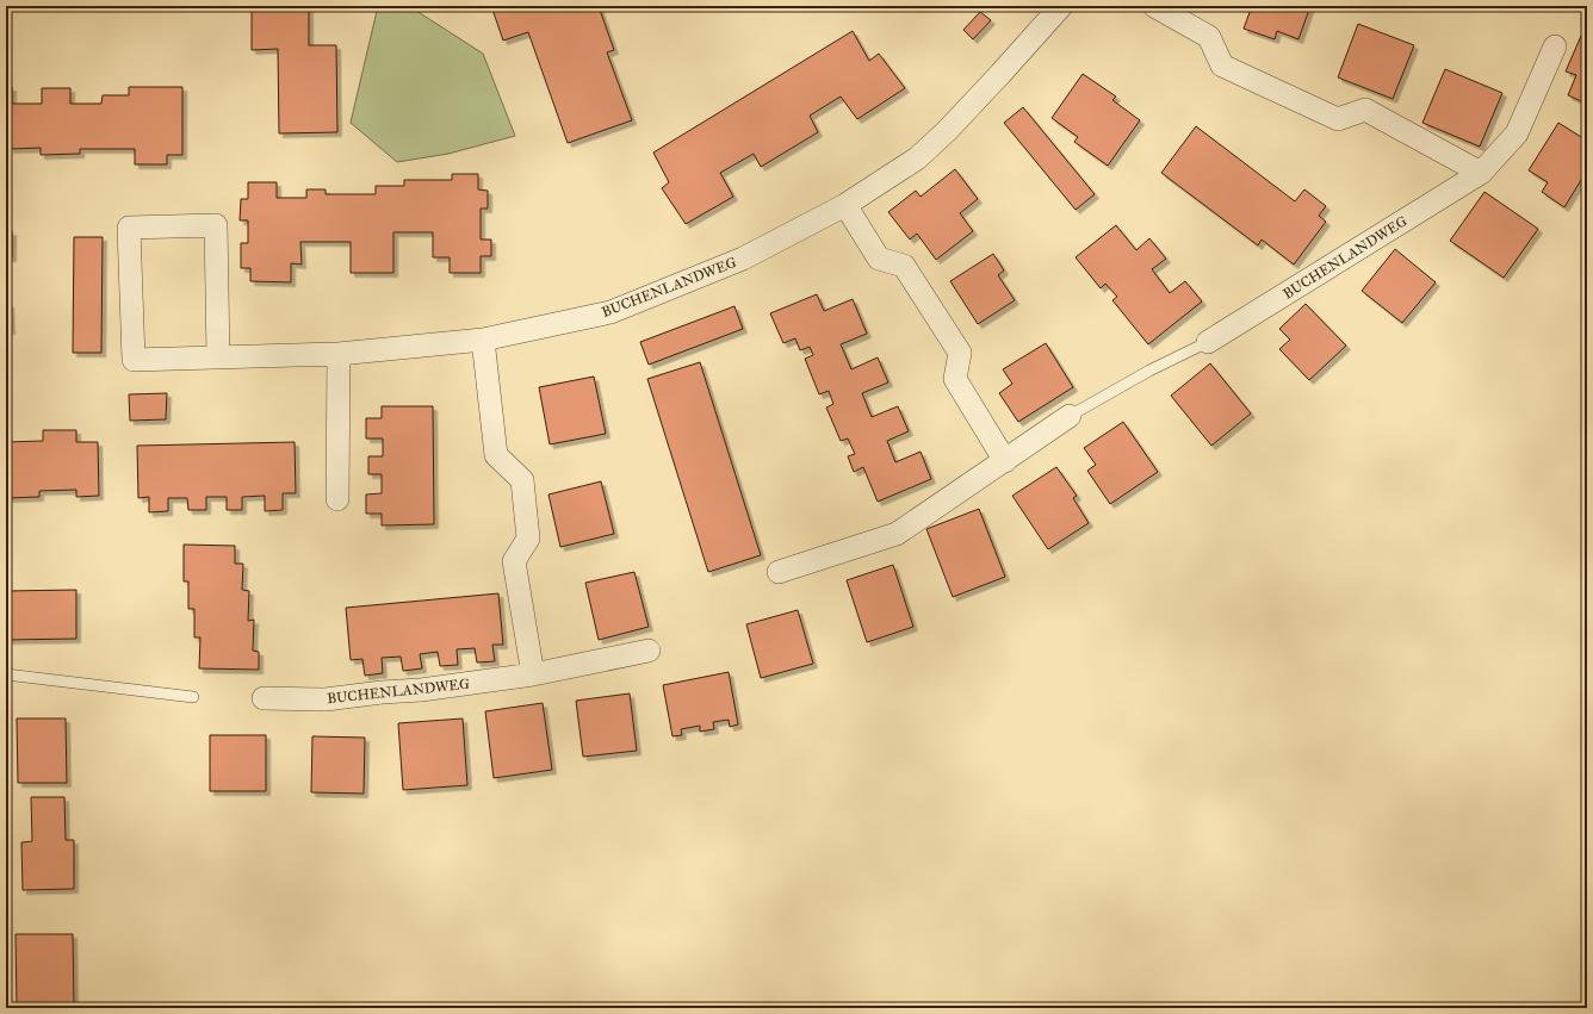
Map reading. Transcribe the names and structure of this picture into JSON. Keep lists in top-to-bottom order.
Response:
{
  "streets": {
    "street": ["BUCHENLANDWEG"]
  }
}
